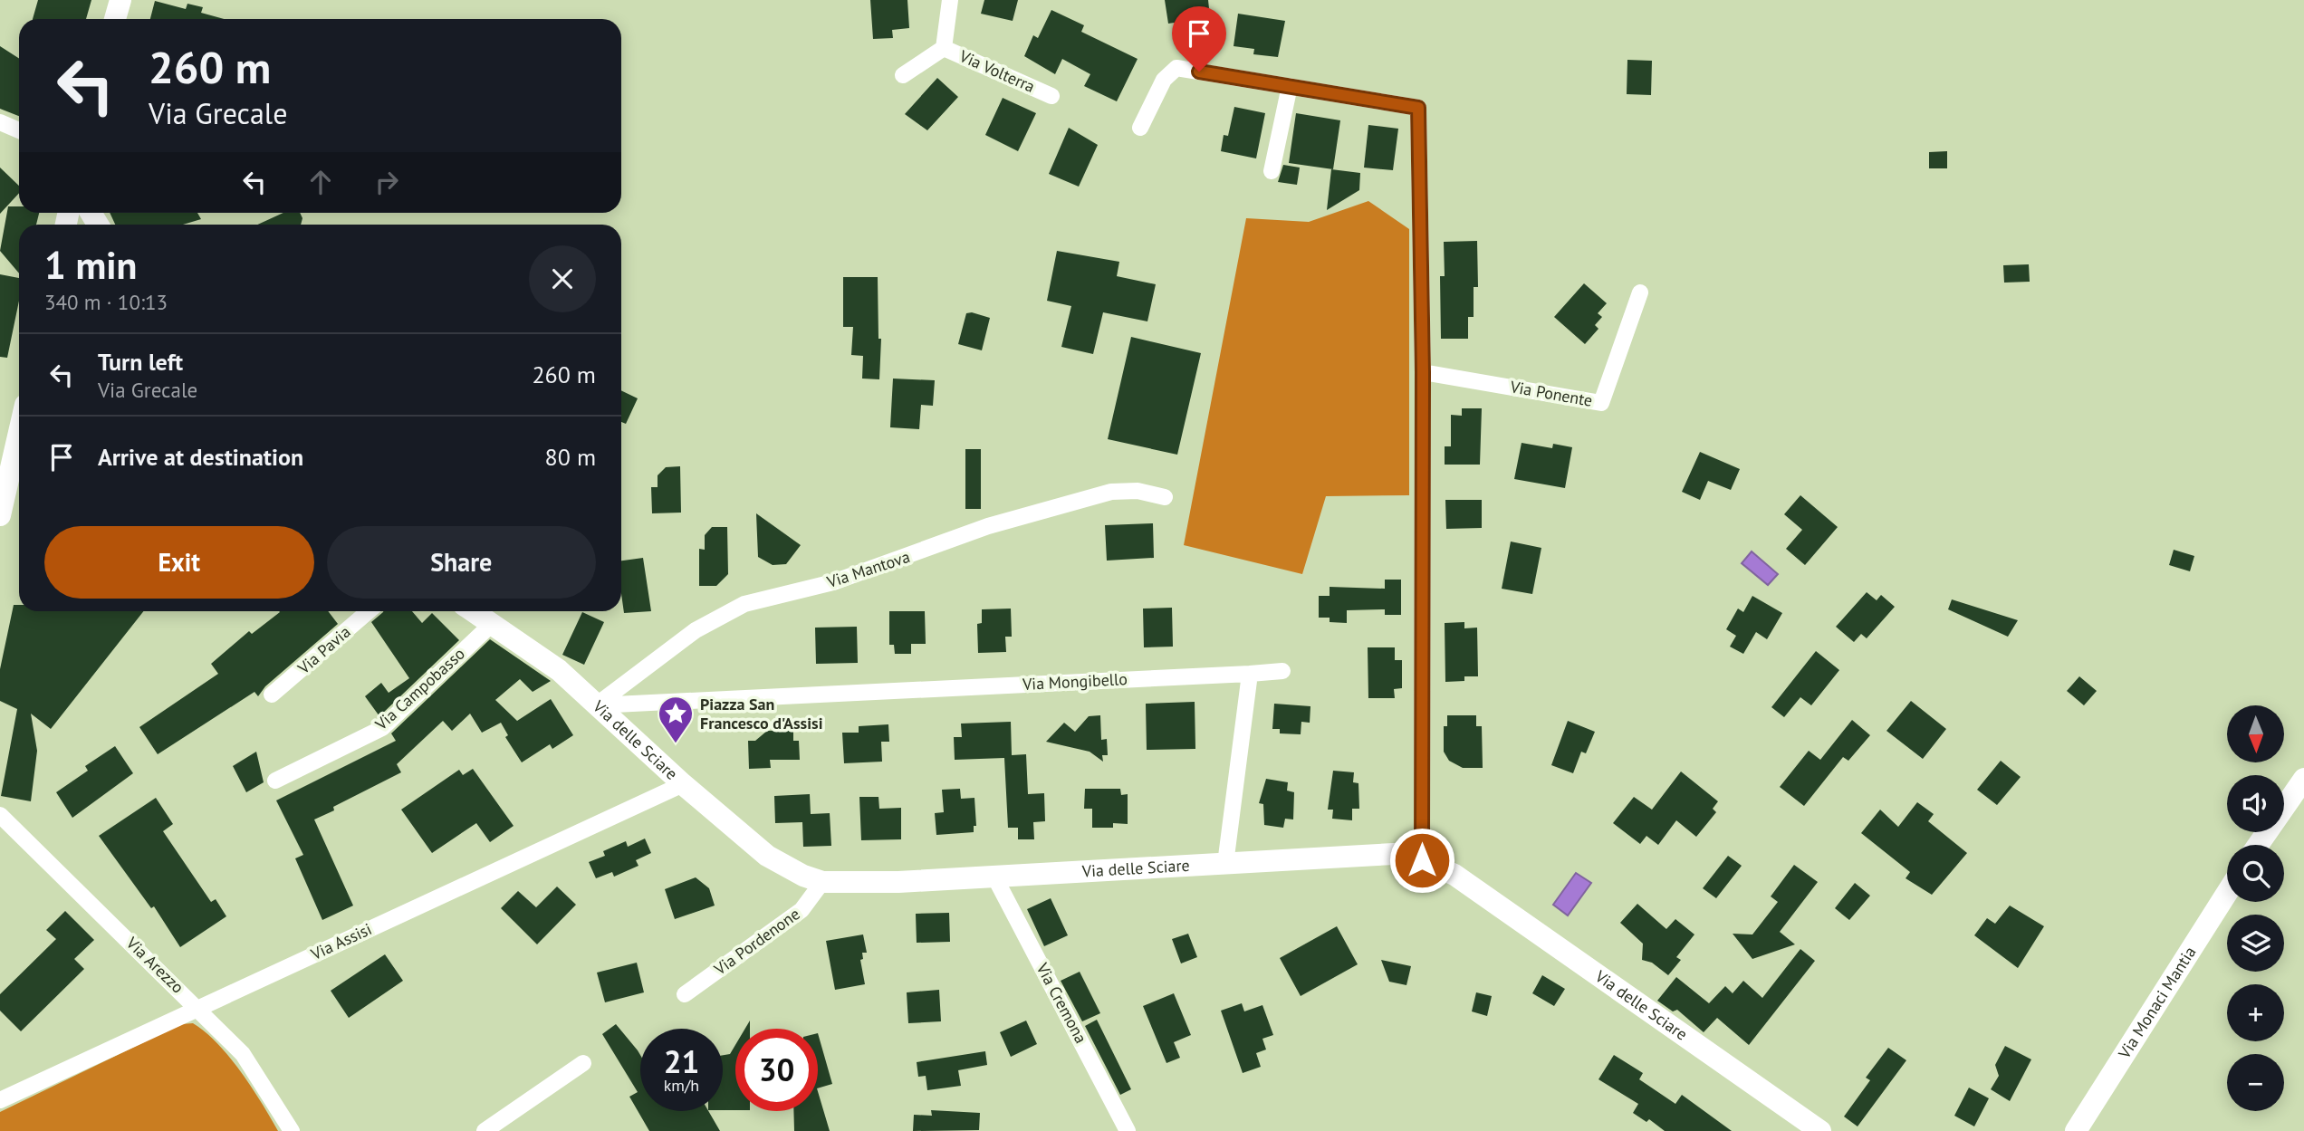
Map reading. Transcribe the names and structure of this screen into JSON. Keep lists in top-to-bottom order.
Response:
{
  "streets": {
    "street": [
      "Via Volterra",
      "Via Ponente",
      "Via Mantova",
      "Via Pavia",
      "Via Mongibello",
      "Via Campobasso",
      "Via delle Sciare",
      "Via Assisi",
      "Via Pordenone",
      "Via Arezzo",
      "Via Cremona",
      "Via Monaci Mantia"
    ]
  },
  "crossings": [
    ["Via Mantova", "Via Mongibello"],
    ["Via Mantova", "Via delle Sciare"],
    ["Via Mongibello", "Via delle Sciare"],
    ["Via Campobasso", "Via delle Sciare"],
    ["Via delle Sciare", "Via Assisi"],
    ["Via delle Sciare", "Via Pordenone"],
    ["Via delle Sciare", "Via Cremona"],
    ["Via Assisi", "Via Arezzo"]
  ],
  "places": {
    "place": ["Piazza San Francesco d'Assisi"]
  },
  "north": "bottom",
  "page": {
    "turn": ["260 m", "Via Grecale"],
    "heading": ["1 min", "340 m · 10:13"],
    "list": [
      {
        "name": "Turn left",
        "note": "Via Grecale",
        "value": "260 m"
      },
      {
        "name": "Arrive at destination",
        "value": "80 m"
      }
    ],
    "buttons": ["Exit", "Share"],
    "map_buttons": ["+", "−"],
    "speed": "21 km/h",
    "limit": "30"
  }
}
